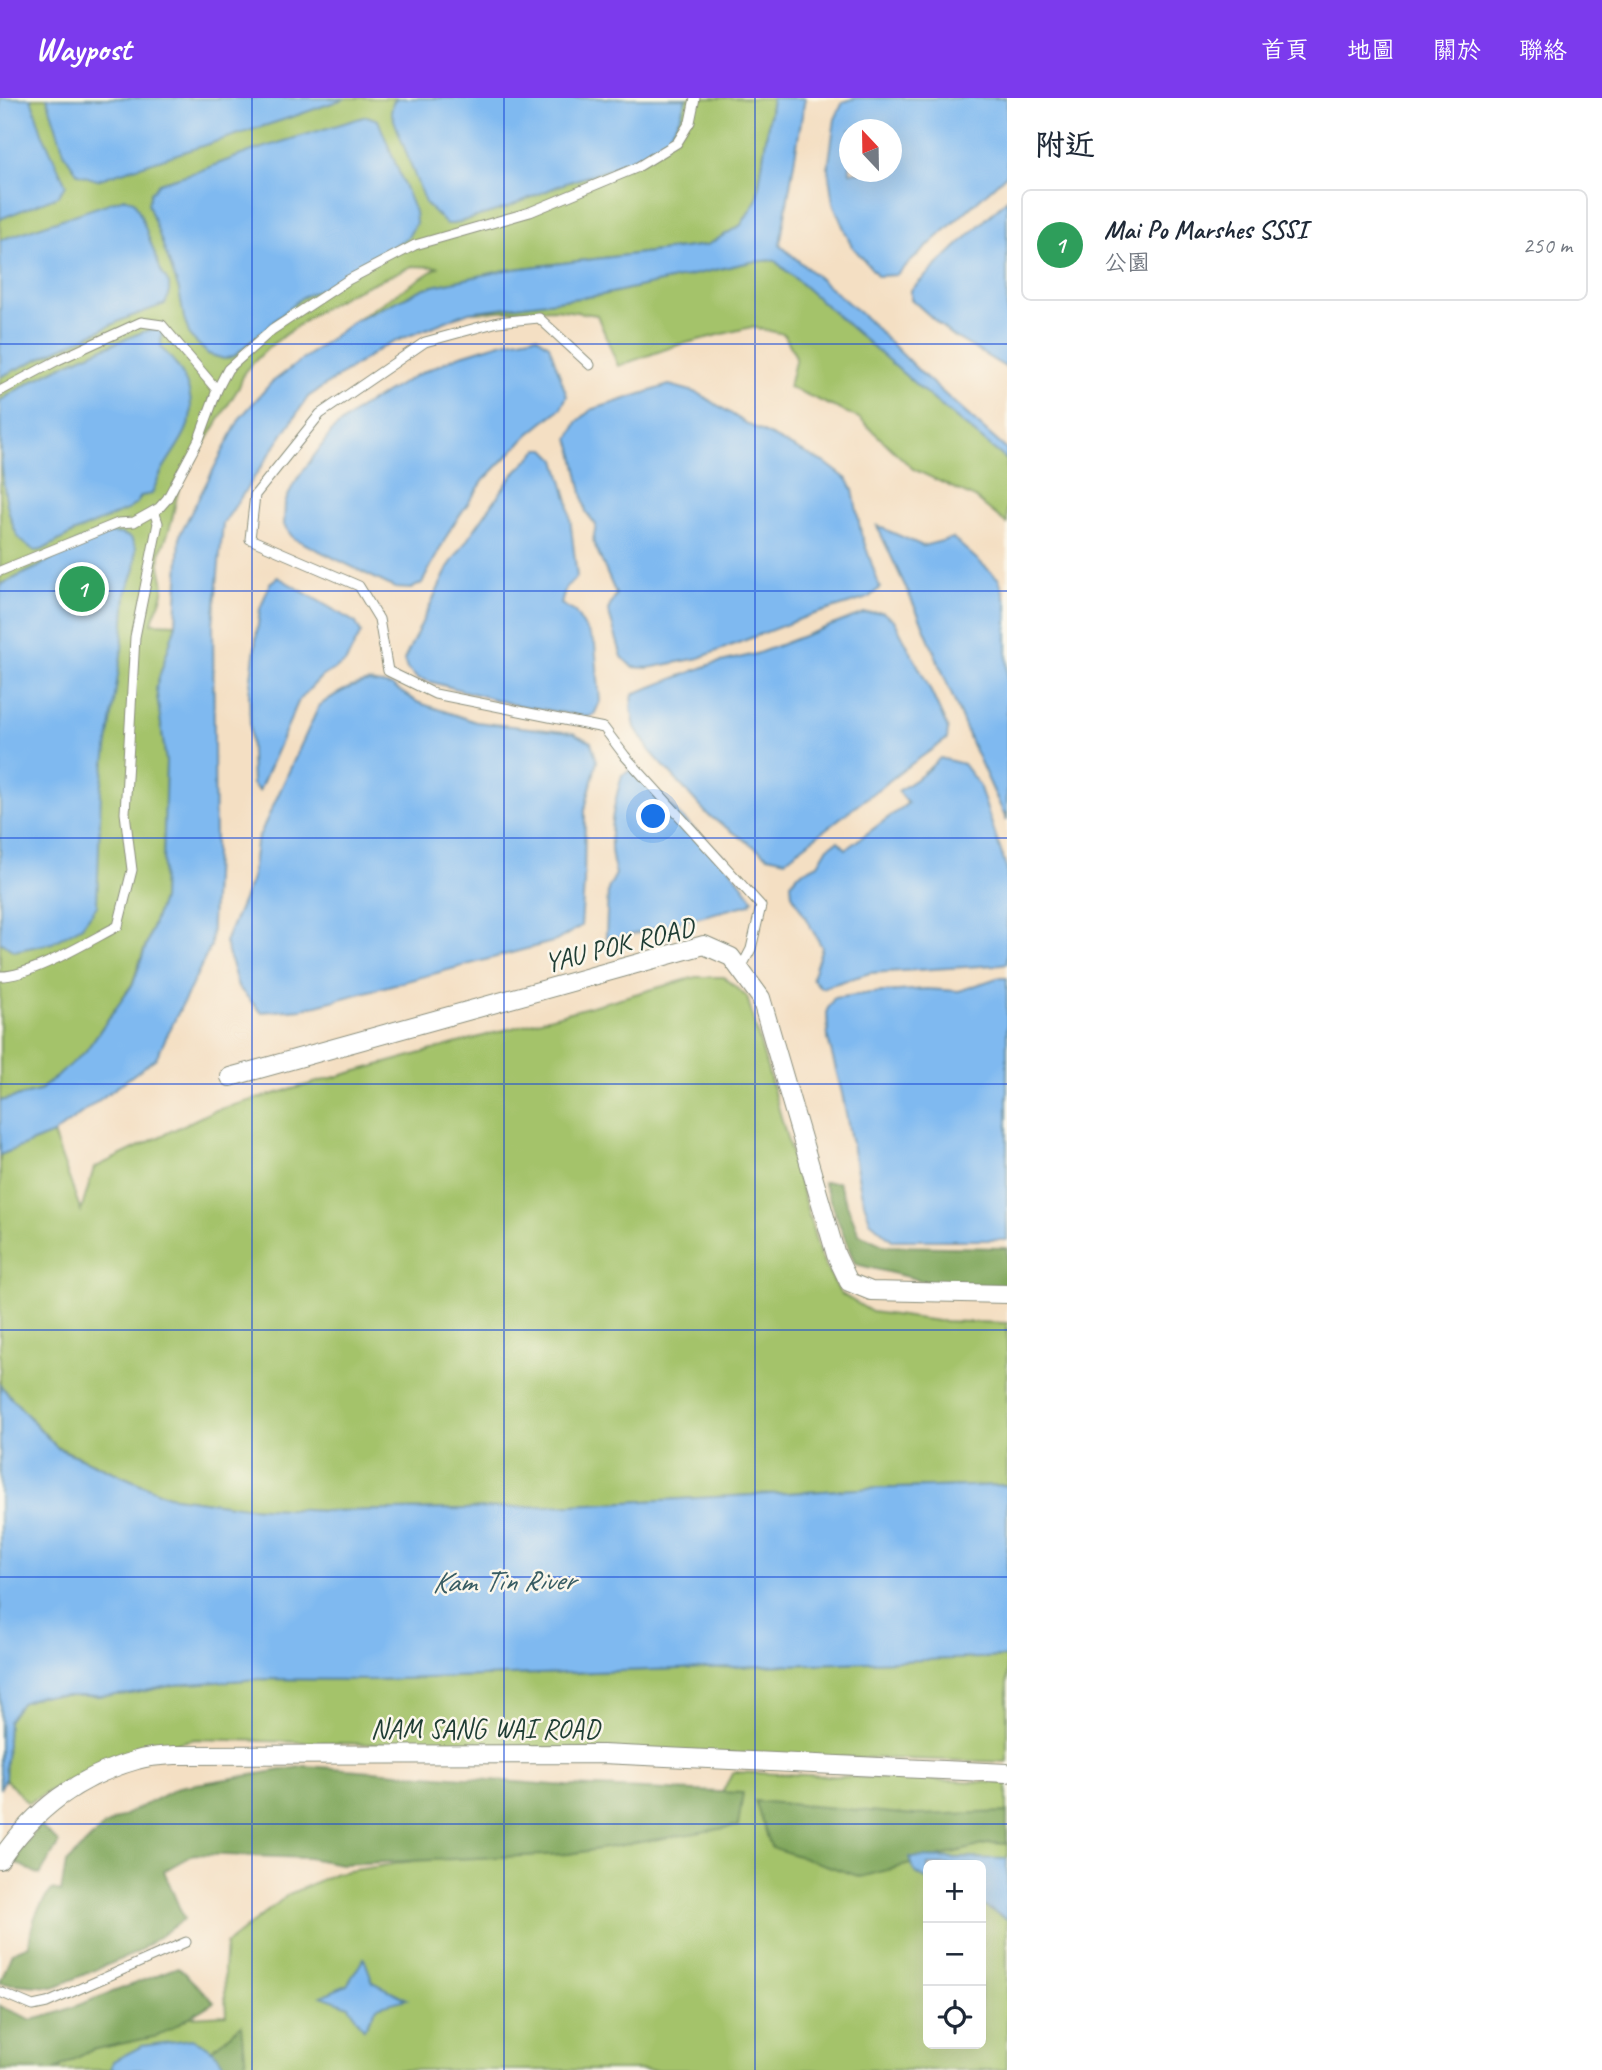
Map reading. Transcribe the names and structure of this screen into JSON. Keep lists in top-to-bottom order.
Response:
{
  "streets": {
    "street": ["YAU POK ROAD", "NAM SANG WAI ROAD"]
  },
  "water": ["Kam Tin River"],
  "north": "top",
  "page": {
    "header": "Waypost",
    "nav": [
      "首頁",
      "地圖",
      "關於",
      "聯絡"
    ],
    "heading": "附近",
    "list": [
      {
        "mark": "1",
        "name": "Mai Po Marshes SSSI",
        "note": "公園",
        "value": "250 m"
      }
    ],
    "pins": "1",
    "map_buttons": ["+", "−"]
  }
}
